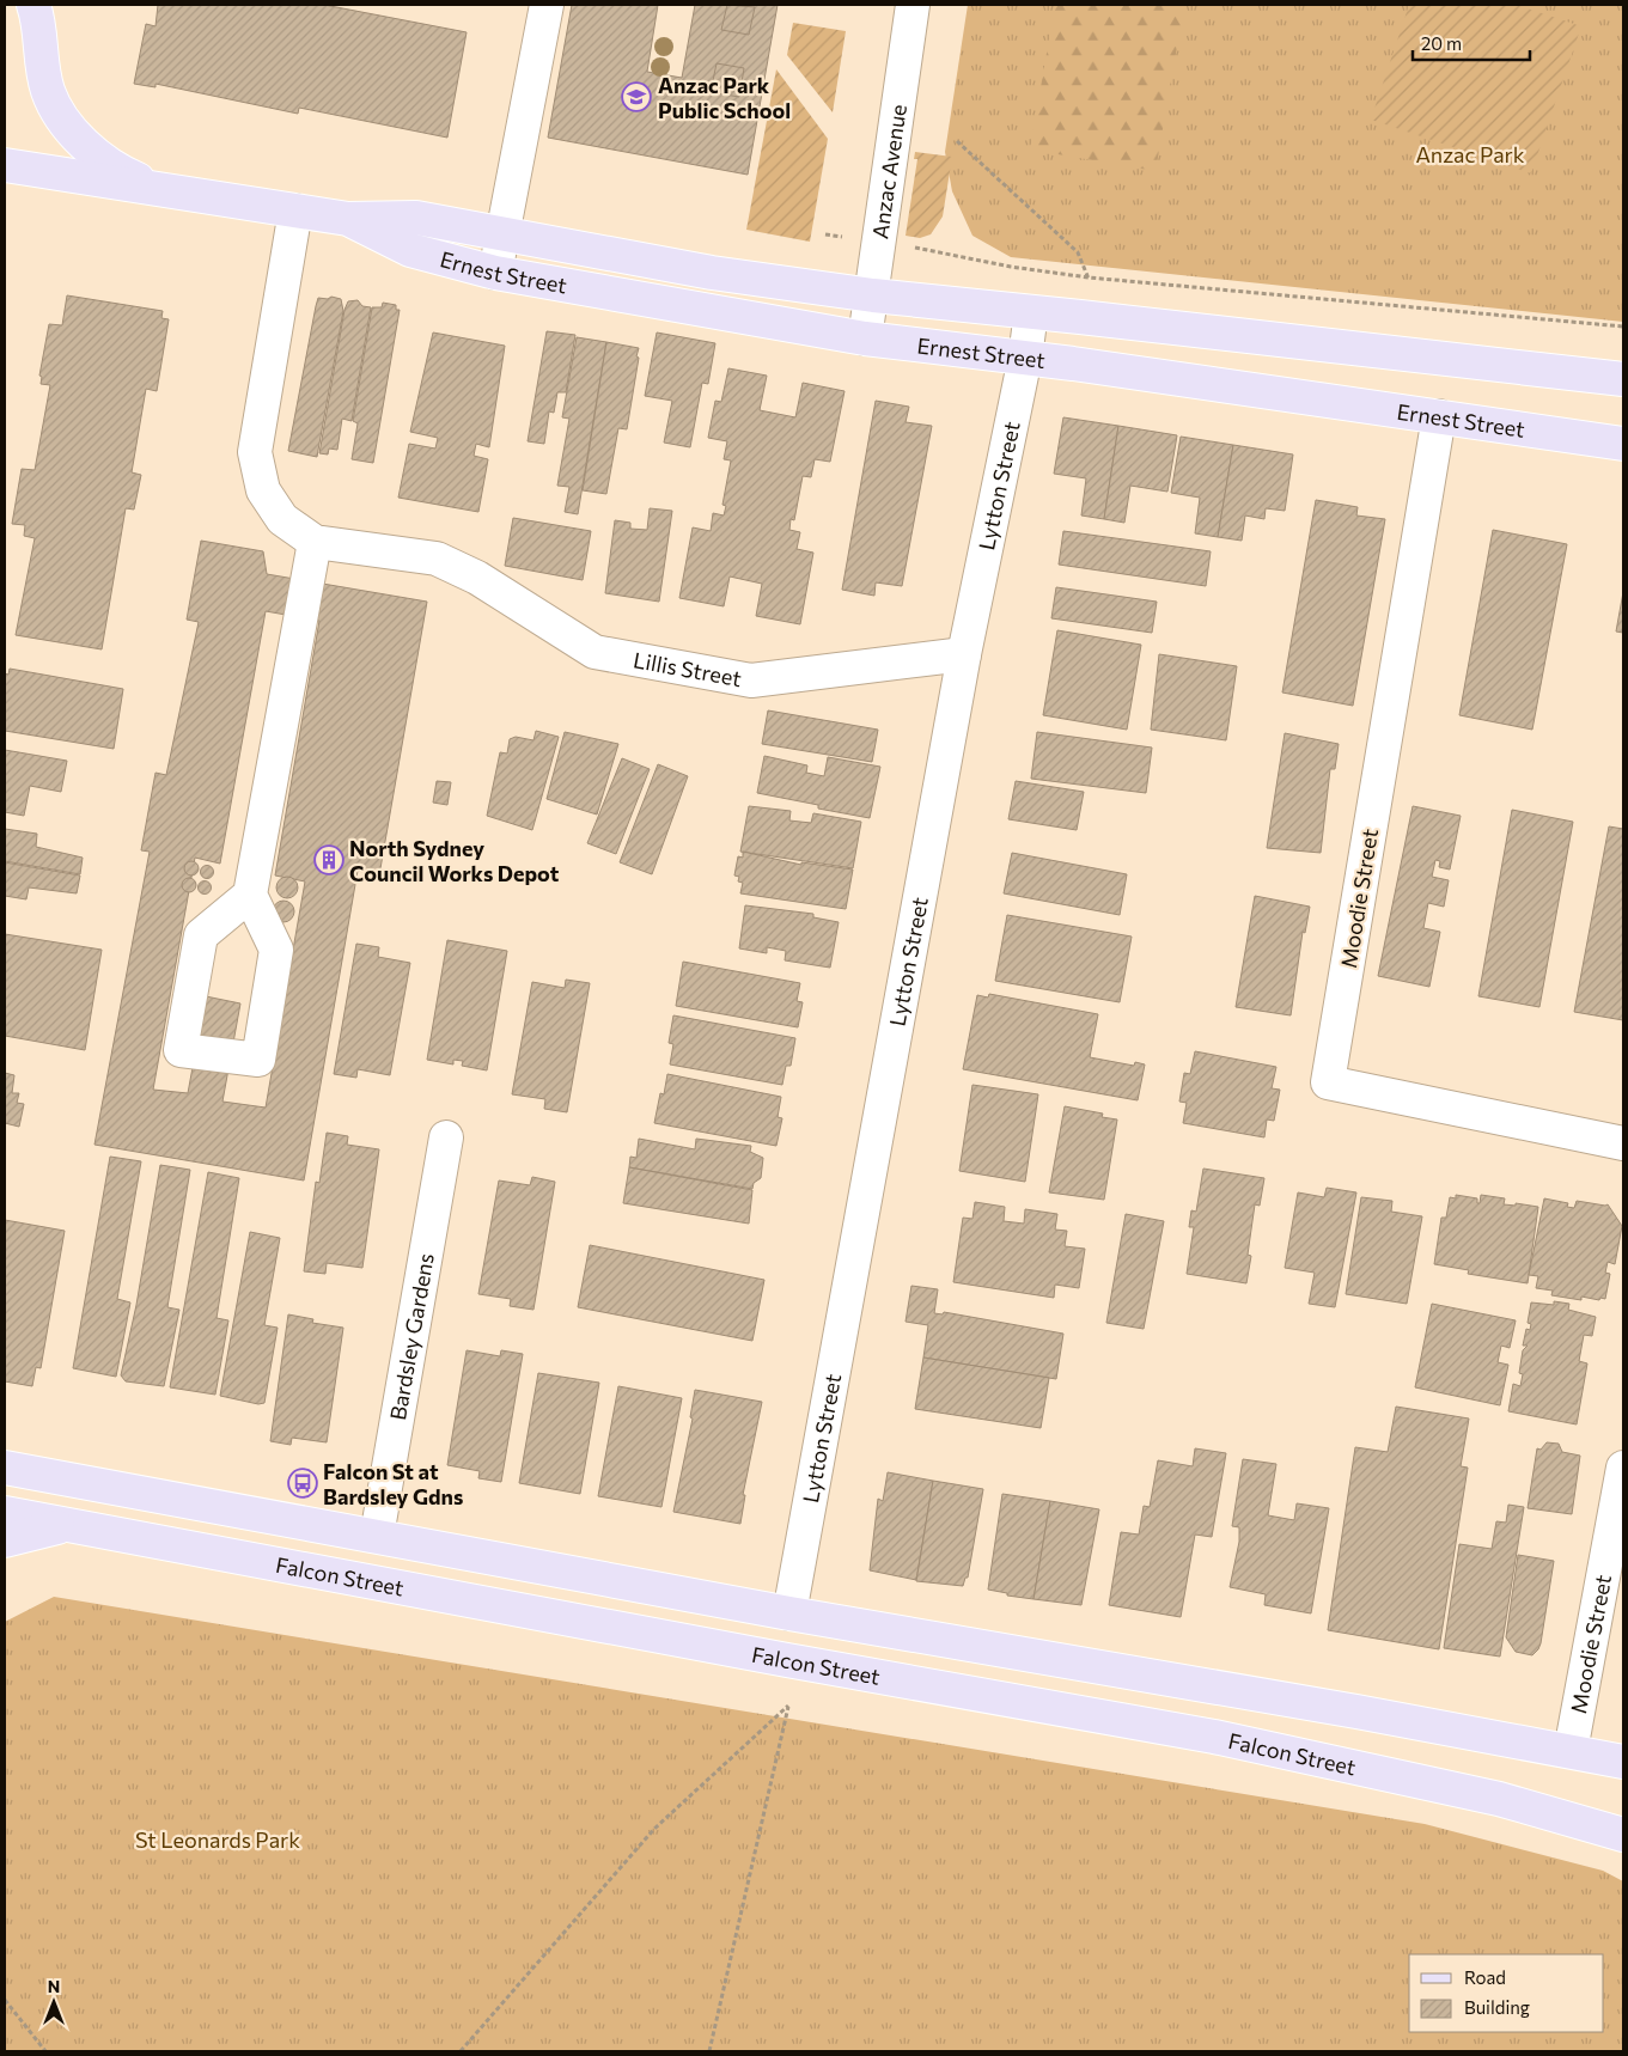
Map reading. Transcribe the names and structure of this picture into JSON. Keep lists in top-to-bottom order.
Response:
{
  "streets": {
    "main road": ["Ernest Street", "Falcon Street"],
    "street": [
      "Anzac Avenue",
      "Lytton Street",
      "Lillis Street",
      "Moodie Street",
      "Bardsley Gardens"
    ]
  },
  "crossings": [
    ["Anzac Avenue", "Ernest Street"],
    ["Ernest Street", "Lytton Street"],
    ["Ernest Street", "Moodie Street"],
    ["Lytton Street", "Lillis Street"]
  ],
  "parks": ["Anzac Park", "St Leonards Park"],
  "places": {
    "school or university": ["Anzac Park Public School"],
    "building": ["North Sydney Council Works Depot"],
    "bus stop": ["Falcon St at Bardsley Gdns"]
  },
  "legend": ["Road", "Building"],
  "scale_bar": "20 m",
  "north": "top"
}
